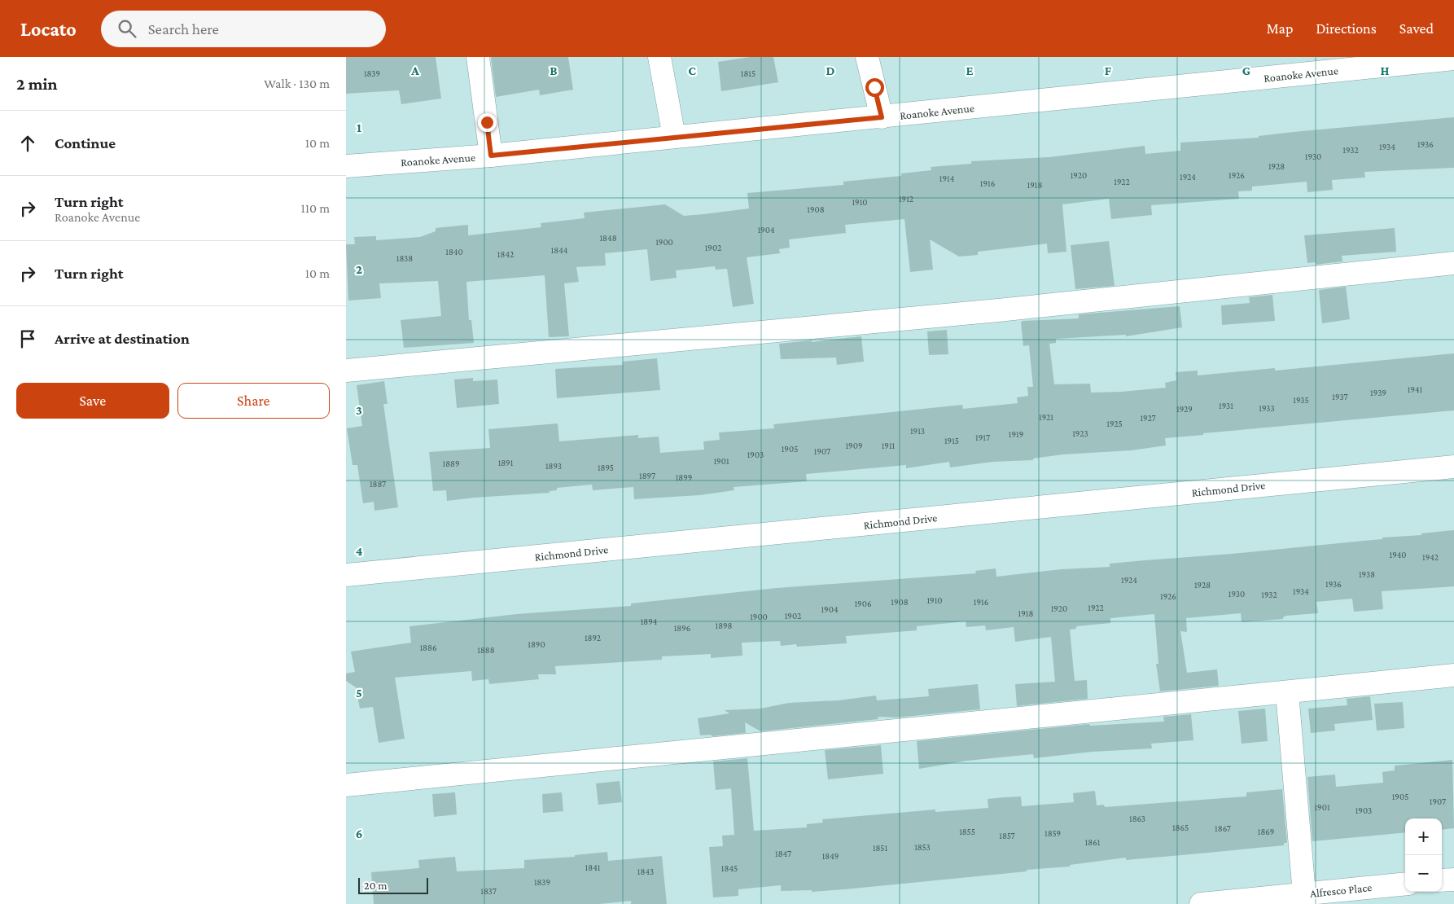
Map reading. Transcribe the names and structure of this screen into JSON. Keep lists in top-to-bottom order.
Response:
{
  "streets": {
    "street": ["Roanoke Avenue", "Richmond Drive", "Alfresco Place"]
  },
  "house_numbers": [
    "1839",
    "1815",
    "1936",
    "1934",
    "1932",
    "1930",
    "1928",
    "1920",
    "1926",
    "1924",
    "1914",
    "1922",
    "1916",
    "1918",
    "1912",
    "1910",
    "1908",
    "1904",
    "1848",
    "1900",
    "1902",
    "1844",
    "1840",
    "1842",
    "1838",
    "1941",
    "1939",
    "1937",
    "1935",
    "1931",
    "1933",
    "1929",
    "1921",
    "1927",
    "1925",
    "1913",
    "1923",
    "1919",
    "1917",
    "1915",
    "1909",
    "1911",
    "1905",
    "1907",
    "1903",
    "1901",
    "1891",
    "1889",
    "1893",
    "1895",
    "1897",
    "1899",
    "1887",
    "1940",
    "1942",
    "1938",
    "1924",
    "1936",
    "1928",
    "1934",
    "1930",
    "1932",
    "1926",
    "1910",
    "1908",
    "1916",
    "1906",
    "1922",
    "1920",
    "1904",
    "1918",
    "1902",
    "1900",
    "1894",
    "1898",
    "1896",
    "1892",
    "1890",
    "1886",
    "1888",
    "1905",
    "1907",
    "1901",
    "1903",
    "1863",
    "1865",
    "1867",
    "1855",
    "1869",
    "1859",
    "1857",
    "1861",
    "1853",
    "1851",
    "1847",
    "1849",
    "1841",
    "1845",
    "1843",
    "1839",
    "1837"
  ],
  "scale_bar": "20 m",
  "page": {
    "header": "Locato",
    "search": "Search here",
    "nav": ["Map", "Directions", "Saved"],
    "heading": ["2 min", "Walk · 130 m"],
    "list": [
      ["Continue", "10 m"],
      ["Turn right", "Roanoke Avenue", "110 m"],
      ["Turn right", "10 m"],
      "Arrive at destination"
    ],
    "buttons": ["Save", "Share"],
    "map_buttons": ["+", "−"],
    "scale": "20 m"
  },
  "grid": {
    "columns": [
      "A",
      "B",
      "C",
      "D",
      "E",
      "F",
      "G",
      "H"
    ],
    "rows": [
      "1",
      "2",
      "3",
      "4",
      "5",
      "6"
    ]
  }
}
